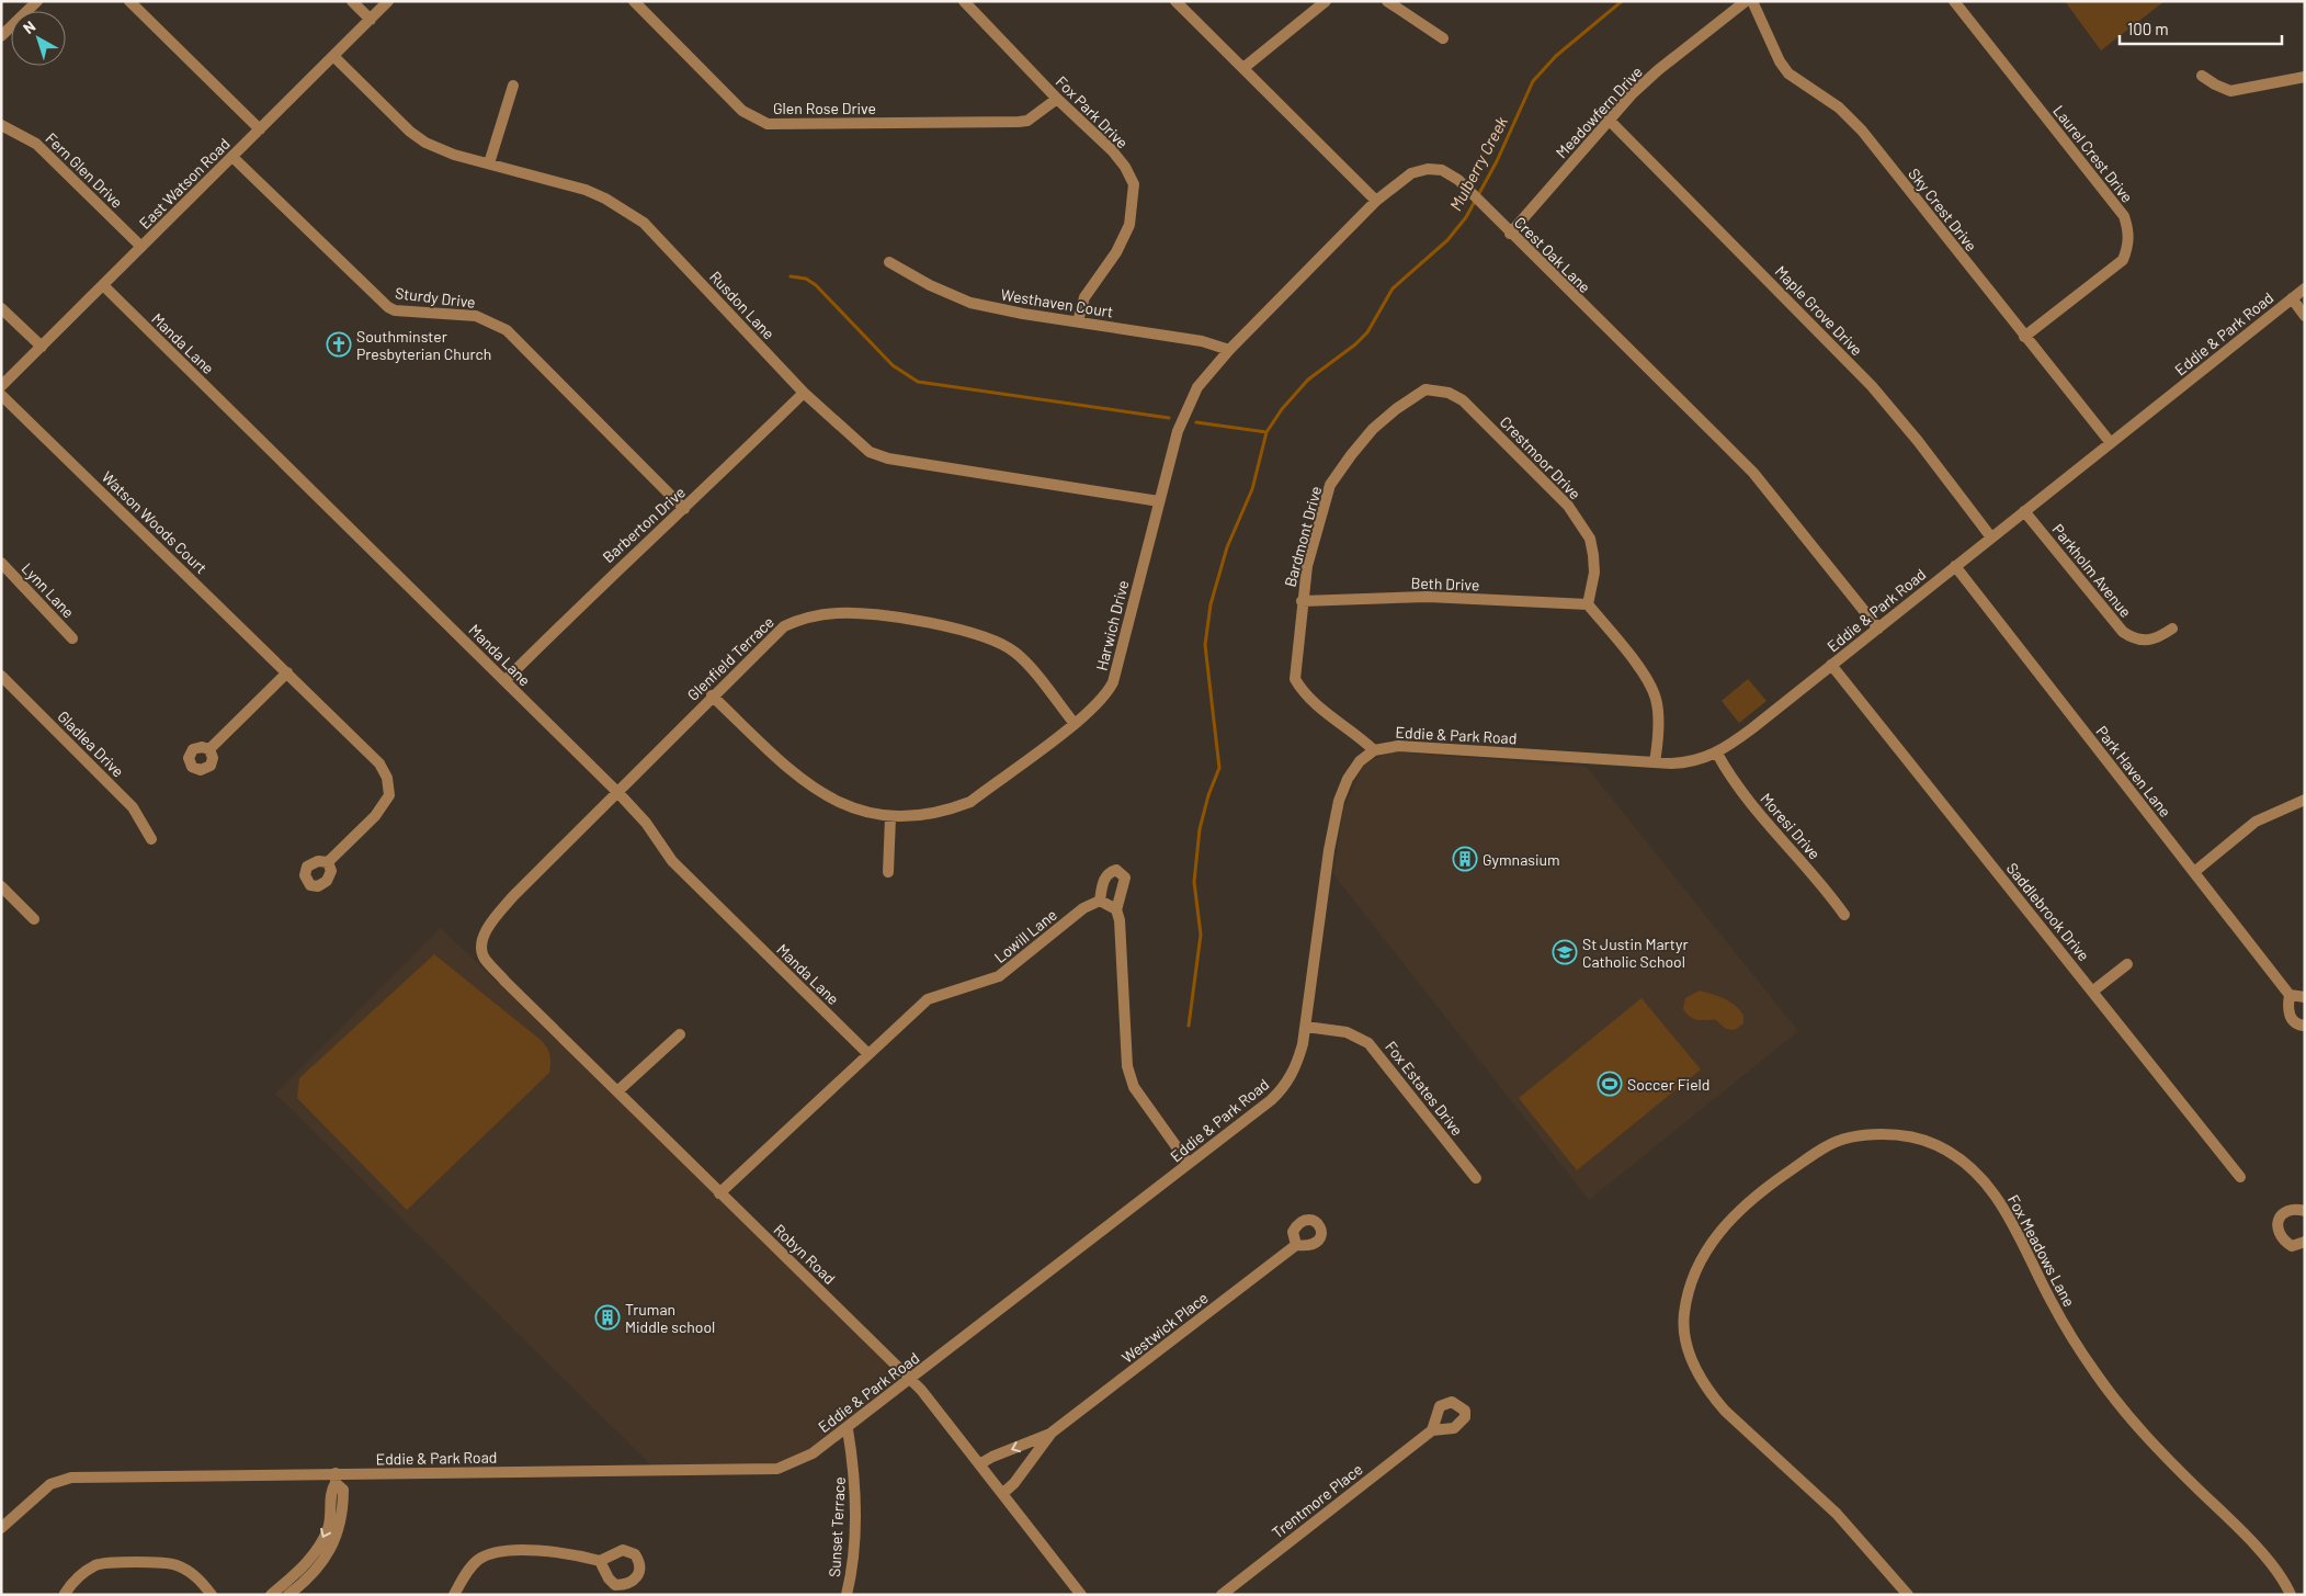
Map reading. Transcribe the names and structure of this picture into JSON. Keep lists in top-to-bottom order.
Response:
{
  "streets": {
    "street": [
      "Glen Rose Drive",
      "Fox Park Drive",
      "Meadowfern Drive",
      "Laurel Crest Drive",
      "Fern Glen Drive",
      "East Watson Road",
      "Sky Crest Drive",
      "Crest Oak Lane",
      "Sturdy Drive",
      "Westhaven Court",
      "Rusdon Lane",
      "Maple Grove Drive",
      "Eddie & Park Road",
      "Manda Lane",
      "Crestmoor Drive",
      "Watson Woods Court",
      "Barberton Drive",
      "Bardmont Drive",
      "Parkholm Avenue",
      "Beth Drive",
      "Lynn Lane",
      "Harwich Drive",
      "Glenfield Terrace",
      "Gladlea Drive",
      "Park Haven Lane",
      "Moresi Drive",
      "Saddlebrook Drive",
      "Lowill Lane",
      "Fox Estates Drive",
      "Fox Meadows Lane",
      "Robyn Road",
      "Westwick Place",
      "Trentmore Place",
      "Sunset Terrace"
    ]
  },
  "crossings": [
    ["Glen Rose Drive", "Fox Park Drive"],
    ["Fox Park Drive", "Westhaven Court"],
    ["Meadowfern Drive", "Crest Oak Lane"],
    ["Meadowfern Drive", "Maple Grove Drive"],
    ["Laurel Crest Drive", "Sky Crest Drive"],
    ["Fern Glen Drive", "East Watson Road"],
    ["East Watson Road", "Sturdy Drive"],
    ["East Watson Road", "Rusdon Lane"],
    ["East Watson Road", "Manda Lane"],
    ["Sky Crest Drive", "Eddie & Park Road"],
    ["Crest Oak Lane", "Eddie & Park Road"],
    ["Crest Oak Lane", "Harwich Drive"],
    ["Sturdy Drive", "Barberton Drive"],
    ["Westhaven Court", "Harwich Drive"],
    ["Rusdon Lane", "Barberton Drive"],
    ["Rusdon Lane", "Harwich Drive"],
    ["Maple Grove Drive", "Eddie & Park Road"],
    ["Eddie & Park Road", "Bardmont Drive"],
    ["Eddie & Park Road", "Parkholm Avenue"],
    ["Eddie & Park Road", "Park Haven Lane"],
    ["Eddie & Park Road", "Moresi Drive"],
    ["Eddie & Park Road", "Saddlebrook Drive"],
    ["Eddie & Park Road", "Fox Estates Drive"],
    ["Eddie & Park Road", "Robyn Road"],
    ["Eddie & Park Road", "Sunset Terrace"],
    ["Manda Lane", "Barberton Drive"],
    ["Manda Lane", "Glenfield Terrace"],
    ["Manda Lane", "Lowill Lane"],
    ["Crestmoor Drive", "Bardmont Drive"],
    ["Crestmoor Drive", "Beth Drive"],
    ["Bardmont Drive", "Beth Drive"],
    ["Harwich Drive", "Glenfield Terrace"],
    ["Glenfield Terrace", "Robyn Road"],
    ["Lowill Lane", "Robyn Road"],
    ["Robyn Road", "Westwick Place"]
  ],
  "water": ["Mulberry Creek"],
  "places": {
    "church": ["Southminster Presbyterian Church"],
    "building": ["Gymnasium", "Truman Middle school"],
    "school or university": ["St Justin Martyr Catholic School"],
    "sports": ["Soccer Field"]
  },
  "scale_bar": "100 m",
  "north": "top left"
}
